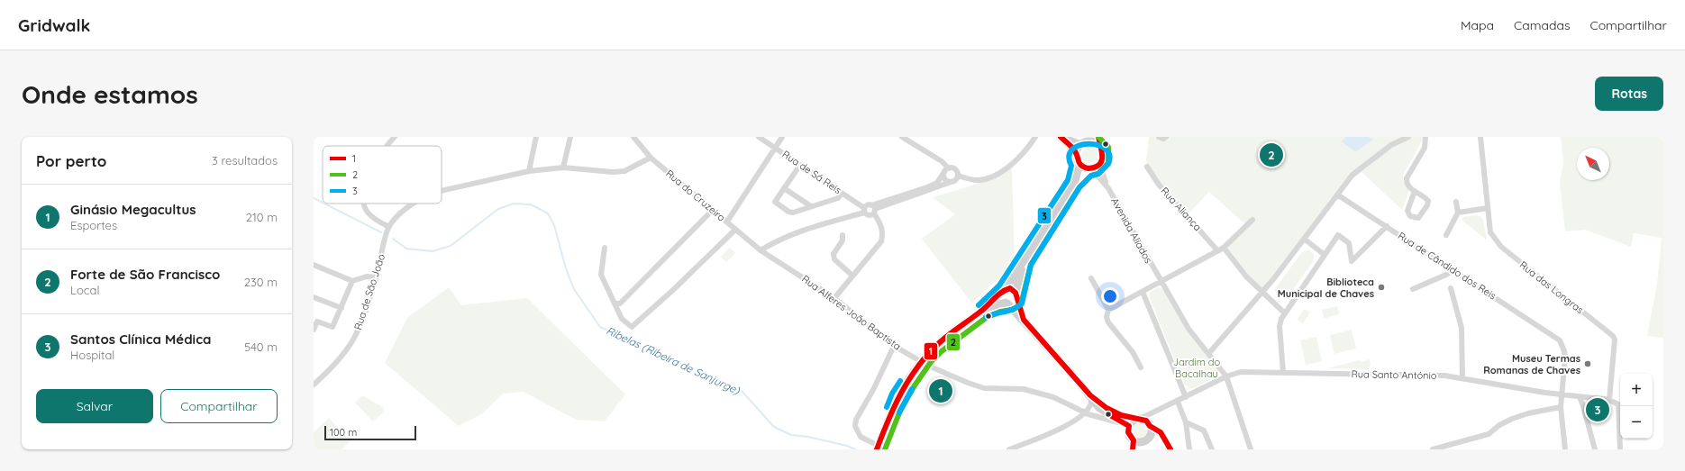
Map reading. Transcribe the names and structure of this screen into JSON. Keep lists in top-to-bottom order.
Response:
{
  "streets": {
    "street": [
      "Rua de Sá Reis",
      "Rua do Cruzeiro",
      "Rua Aliança",
      "Avenida Aliados",
      "Rua de Cândido dos Reis",
      "Rua das Longras",
      "Rua de São João",
      "Rua Alferes João Baptista",
      "Rua Santo António"
    ]
  },
  "crossings": [
    ["Rua do Cruzeiro", "Rua Alferes João Baptista"],
    ["Avenida Aliados", "Rua Santo António"],
    ["Rua de Cândido dos Reis", "Rua Santo António"],
    ["Rua das Longras", "Rua Santo António"],
    ["Rua Alferes João Baptista", "Rua Santo António"]
  ],
  "water": ["Ribelas (Ribeira de Sanjurge)"],
  "parks": ["Jardim do Bacalhau"],
  "places": ["Biblioteca Municipal de Chaves", "Museu Termas Romanas de Chaves"],
  "lines": ["transit line 1", "transit line 2", "transit line 3"],
  "legend": ["1", "2", "3"],
  "scale_bar": "100 m",
  "north": "top left",
  "page": {
    "header": "Gridwalk",
    "nav": ["Mapa", "Camadas", "Compartilhar"],
    "buttons": [
      "Rotas",
      ["Salvar", "Compartilhar"]
    ],
    "title": "Onde estamos",
    "heading": ["Por perto", "3 resultados"],
    "pins": ["2", "1", "3"],
    "list": [
      {
        "mark": "1",
        "name": "Ginásio Megacultus",
        "note": "Esportes",
        "value": "210 m"
      },
      {
        "mark": "2",
        "name": "Forte de São Francisco",
        "note": "Local",
        "value": "230 m"
      },
      {
        "mark": "3",
        "name": "Santos Clínica Médica",
        "note": "Hospital",
        "value": "540 m"
      }
    ],
    "map_buttons": ["+", "−"],
    "scale": "100 m"
  }
}
